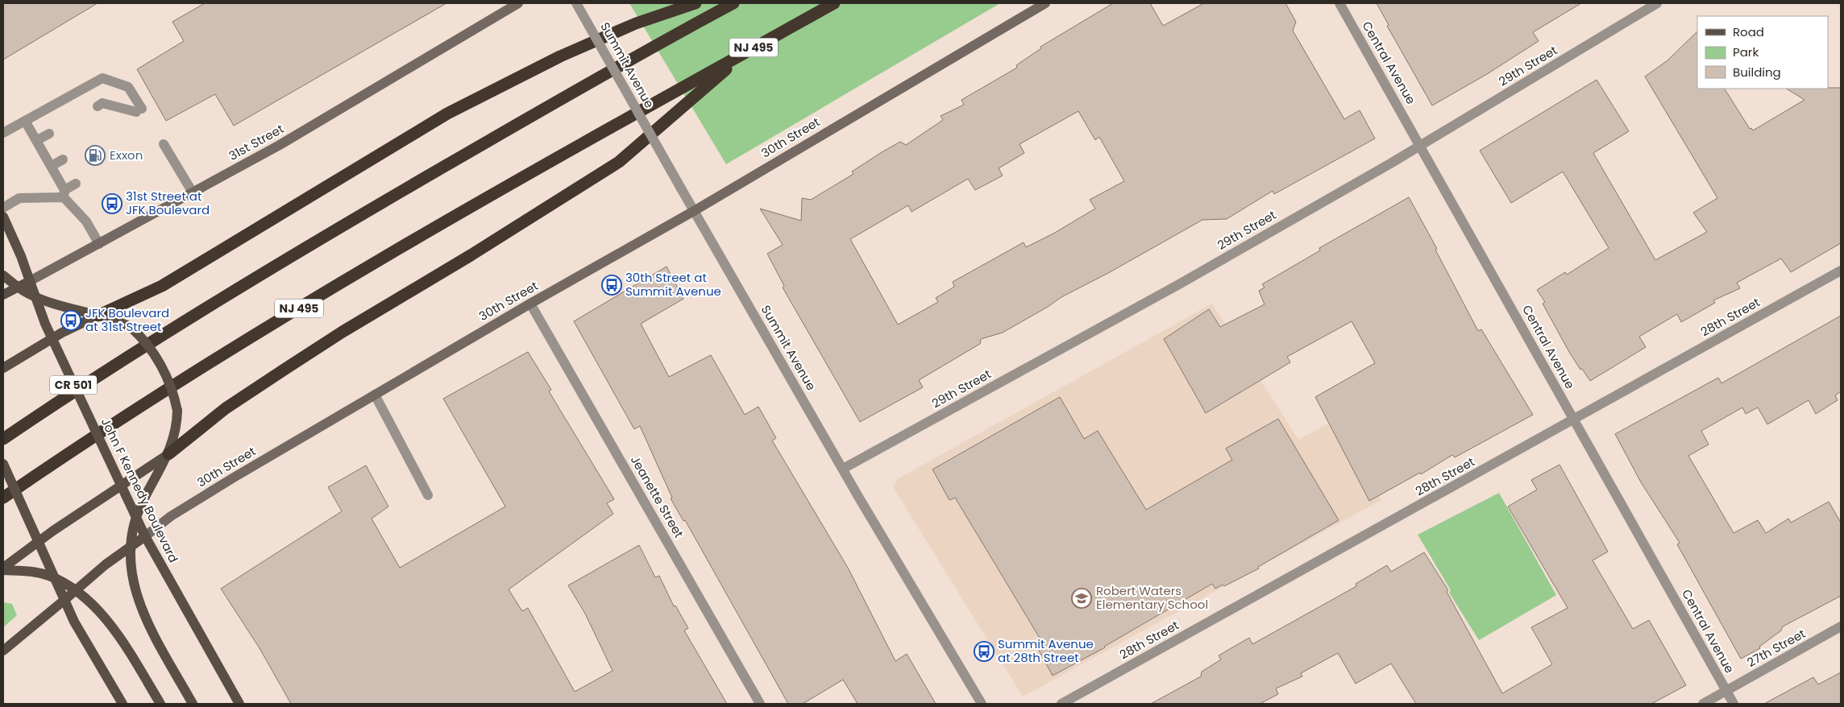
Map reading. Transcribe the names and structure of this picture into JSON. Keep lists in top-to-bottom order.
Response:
{
  "streets": {
    "highway": ["NJ 495"],
    "main road": [
      "30th Street",
      "31st Street",
      "CR 501",
      "John F Kennedy Boulevard"
    ],
    "street": [
      "Central Avenue",
      "Summit Avenue",
      "29th Street",
      "28th Street",
      "Jeanette Street",
      "27th Street"
    ]
  },
  "crossings": [
    ["Central Avenue", "29th Street"],
    ["Central Avenue", "28th Street"],
    ["Central Avenue", "27th Street"],
    ["Summit Avenue", "29th Street"],
    ["Summit Avenue", "30th Street"],
    ["30th Street", "John F Kennedy Boulevard"],
    ["30th Street", "Jeanette Street"],
    ["31st Street", "CR 501"],
    ["31st Street", "John F Kennedy Boulevard"],
    ["CR 501", "John F Kennedy Boulevard"]
  ],
  "places": {
    "fuel station": ["Exxon"],
    "bus stop": [
      "31st Street at JFK Boulevard",
      "30th Street at Summit Avenue",
      "JFK Boulevard at 31st Street",
      "Summit Avenue at 28th Street"
    ],
    "school or university": ["Robert Waters Elementary School"]
  },
  "legend": ["Road", "Park", "Building"]
}
